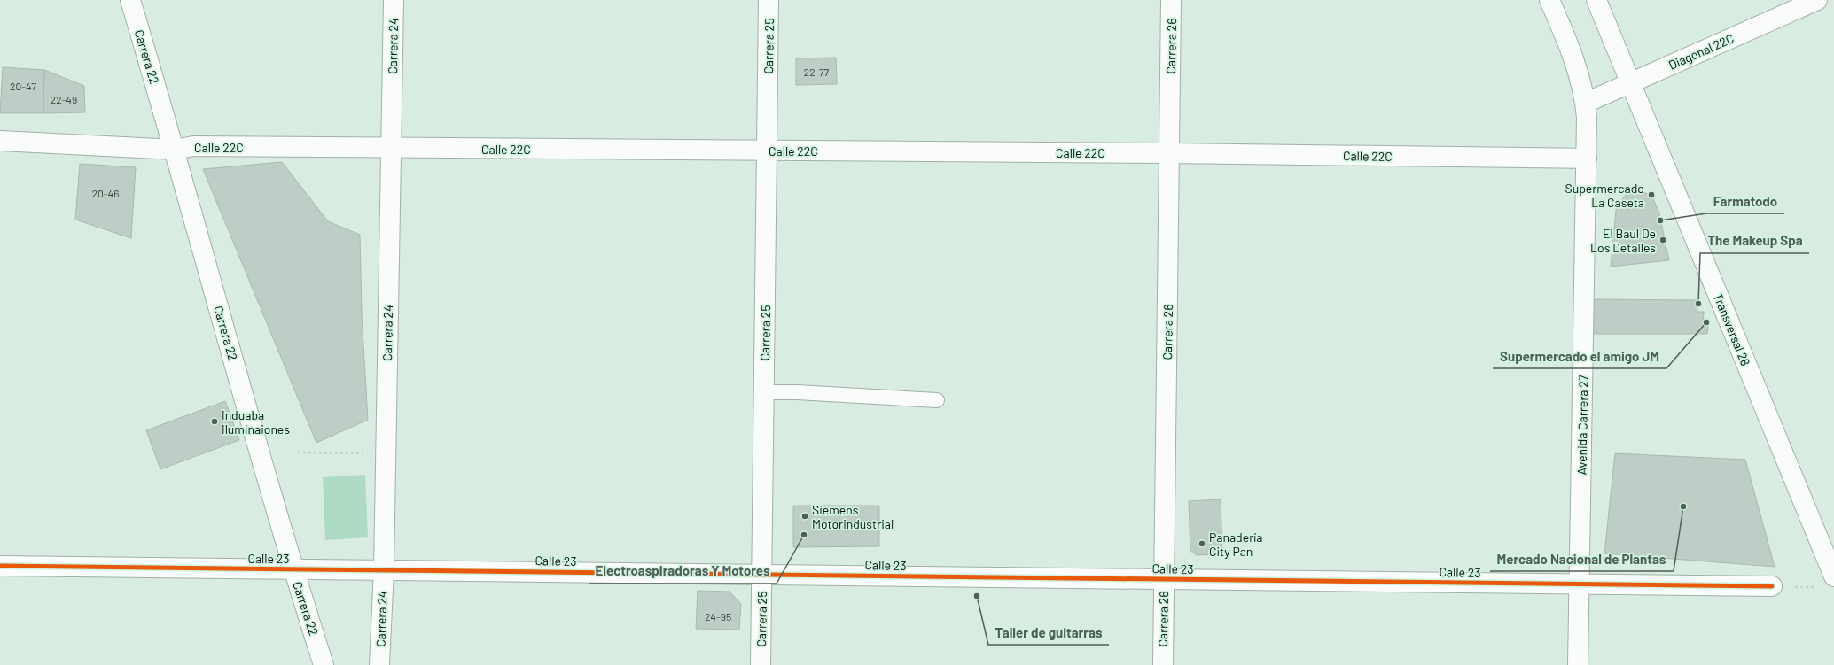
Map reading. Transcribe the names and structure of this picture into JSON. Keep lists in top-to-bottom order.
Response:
{
  "streets": {
    "street": [
      "Carrera 24",
      "Carrera 25",
      "Carrera 26",
      "Diagonal 22C",
      "Carrera 22",
      "Calle 22C",
      "Transversal 28",
      "Avenida Carrera 27",
      "Calle 23"
    ]
  },
  "crossings": [
    ["Carrera 24", "Calle 22C"],
    ["Carrera 24", "Calle 23"],
    ["Carrera 25", "Calle 22C"],
    ["Carrera 25", "Calle 23"],
    ["Carrera 26", "Calle 22C"],
    ["Carrera 26", "Calle 23"],
    ["Diagonal 22C", "Transversal 28"],
    ["Diagonal 22C", "Avenida Carrera 27"],
    ["Carrera 22", "Calle 22C"],
    ["Carrera 22", "Calle 23"],
    ["Calle 22C", "Avenida Carrera 27"],
    ["Avenida Carrera 27", "Calle 23"]
  ],
  "places": [
    "Supermercado La Caseta",
    "Farmatodo",
    "El Baul De Los Detalles",
    "The Makeup Spa",
    "Supermercado el amigo JM",
    "Induaba Iluminaiones",
    "Mercado Nacional de Plantas",
    "Siemens Motorindustrial",
    "Electroaspiradoras Y Motores",
    "Panadería City Pan",
    "Taller de guitarras"
  ],
  "house_numbers": [
    "22-77",
    "20-47",
    "22-49",
    "20-46",
    "24-95"
  ]
}
